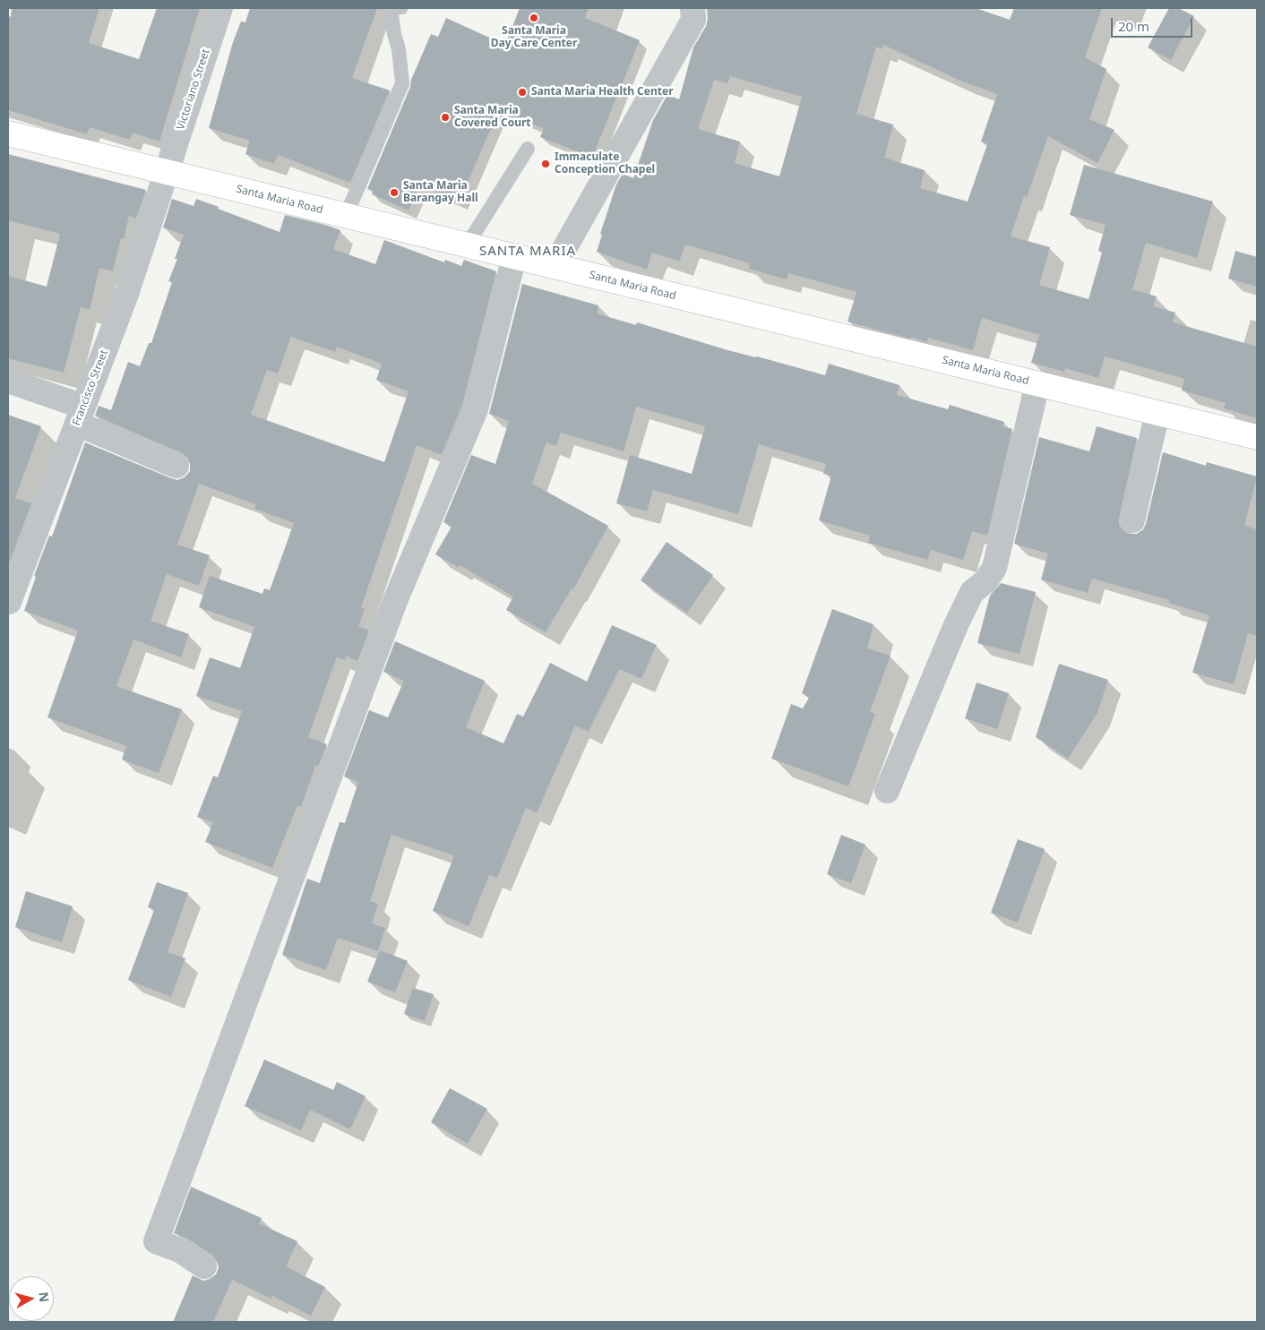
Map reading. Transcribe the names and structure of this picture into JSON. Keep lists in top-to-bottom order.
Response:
{
  "streets": {
    "main road": ["Santa Maria Road"],
    "street": ["Victoriano Street", "Francisco Street"]
  },
  "crossings": [
    ["Victoriano Street", "Santa Maria Road"],
    ["Victoriano Street", "Francisco Street"],
    ["Santa Maria Road", "Francisco Street"]
  ],
  "districts": ["SANTA MARIA"],
  "places": [
    "Santa Maria Day Care Center",
    "Santa Maria Health Center",
    "Santa Maria Covered Court",
    "Immaculate Conception Chapel",
    "Santa Maria Barangay Hall"
  ],
  "scale_bar": "20 m",
  "north": "right"
}
